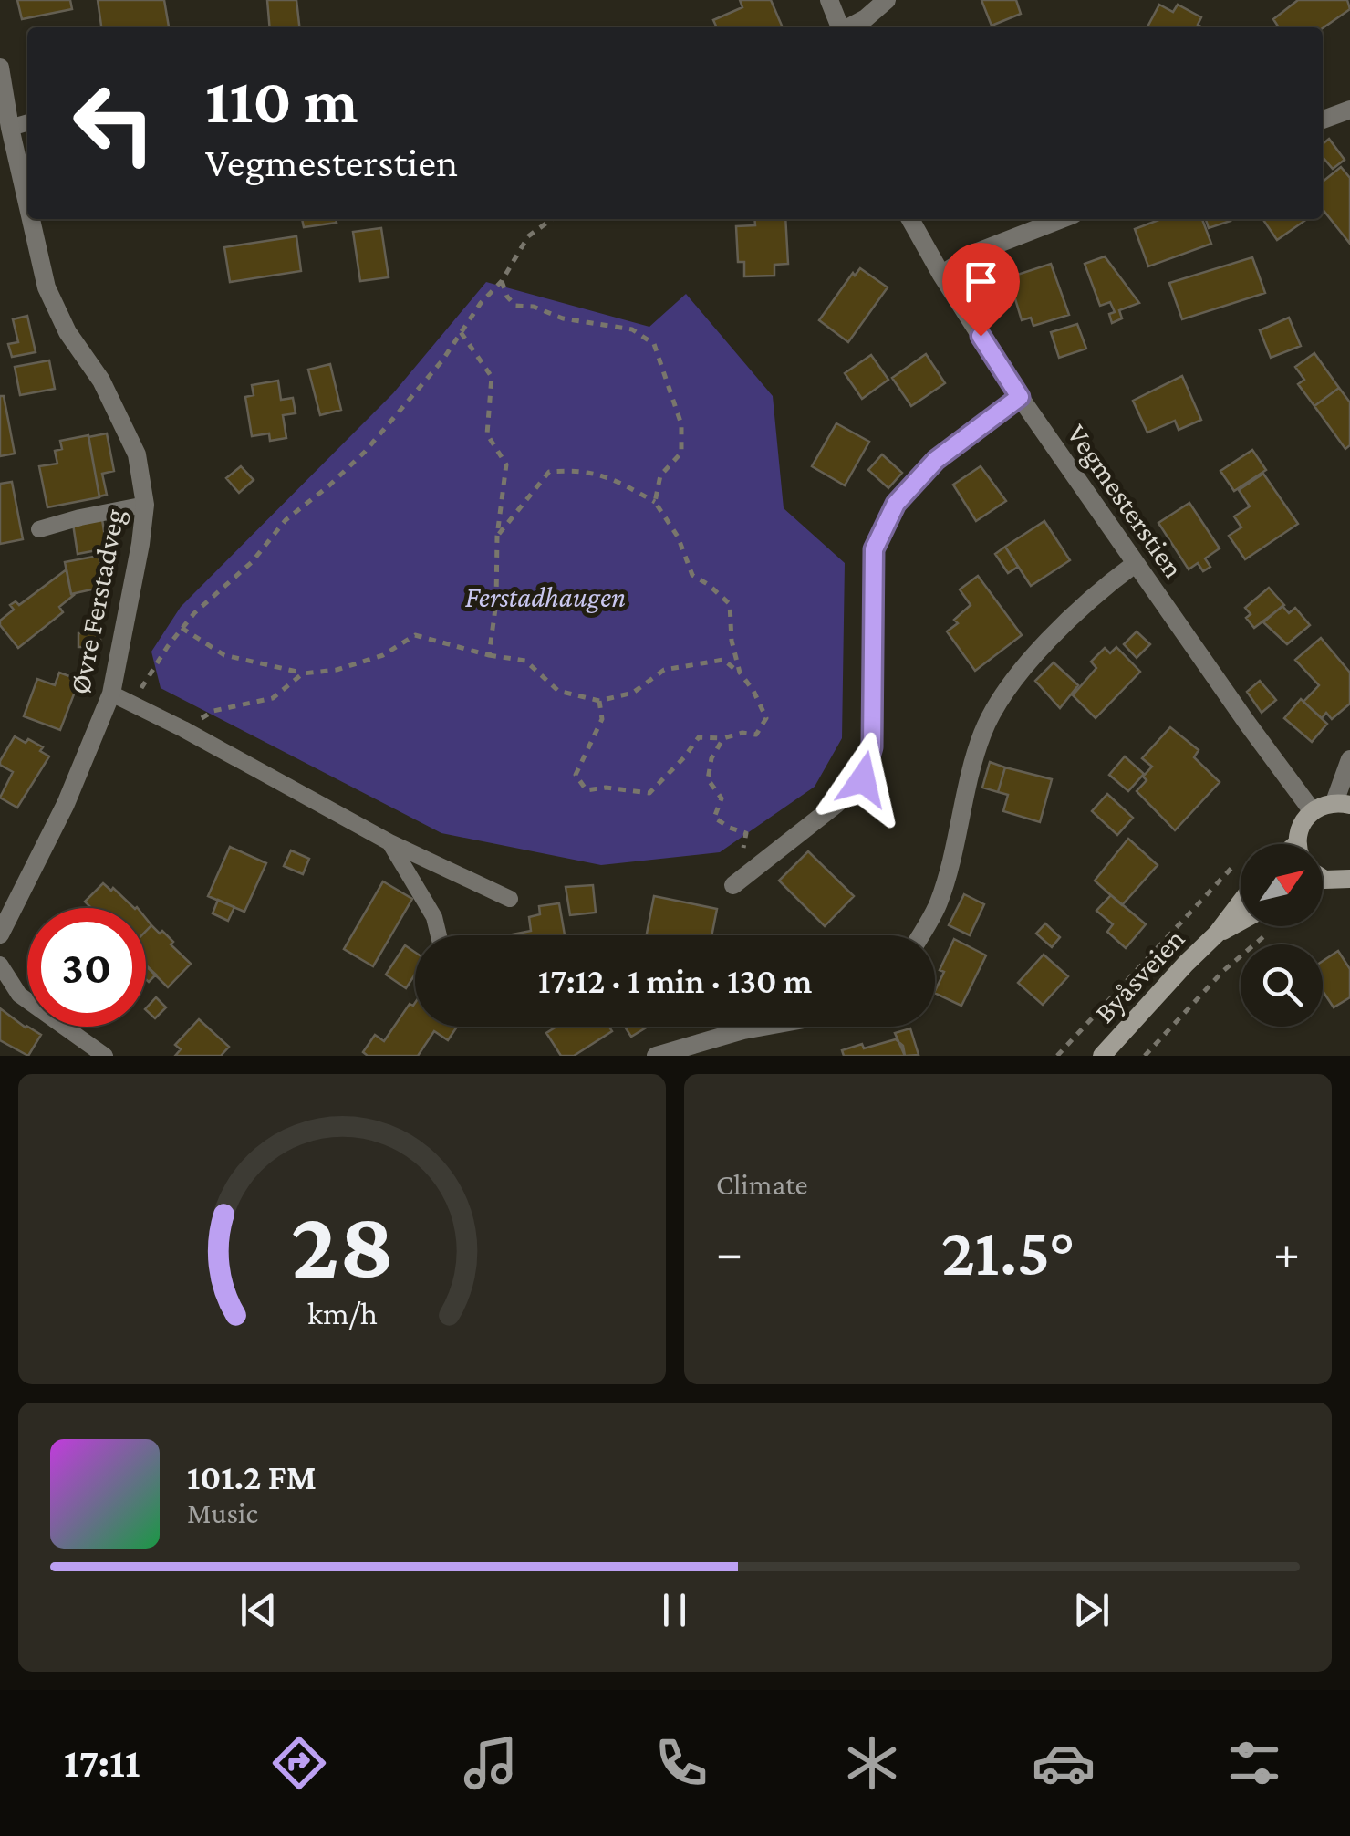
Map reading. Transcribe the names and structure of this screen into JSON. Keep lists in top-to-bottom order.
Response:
{
  "streets": {
    "main road": ["Byåsveien"],
    "street": ["Vegmesterstien", "Øvre Ferstadveg"]
  },
  "parks": ["Ferstadhaugen"],
  "north": "top right",
  "page": {
    "turn": ["110 m", "Vegmesterstien"],
    "limit": "30",
    "trip": "17:12 · 1 min · 130 m",
    "tile": "Climate",
    "heat": ["−", "21.5°", "+"],
    "song": ["101.2 FM", "Music"],
    "tabs": "17:11",
    "gauge": ["28", "km/h"]
  }
}
